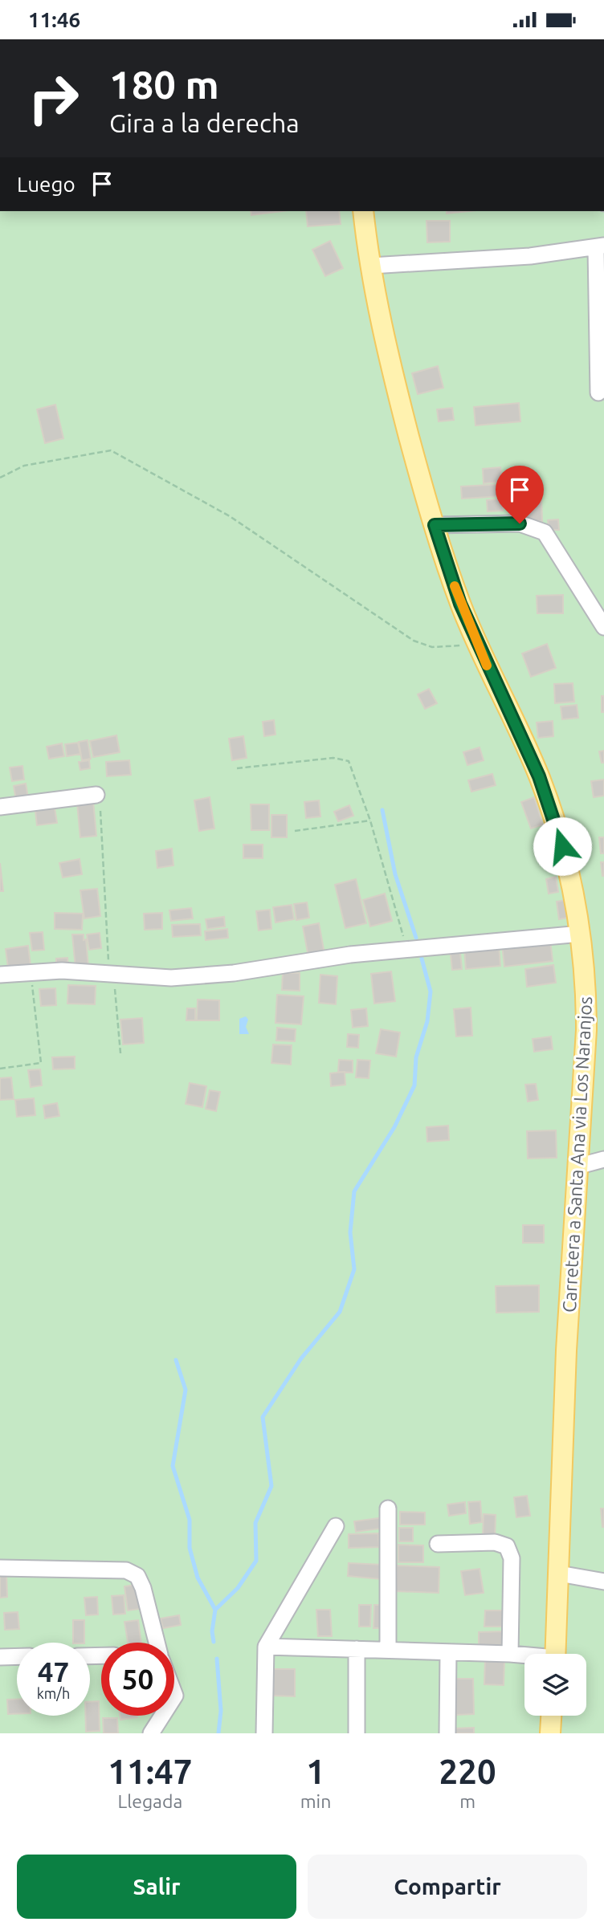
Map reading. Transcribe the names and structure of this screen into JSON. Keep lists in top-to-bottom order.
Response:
{
  "streets": {
    "main road": ["Carretera a Santa Ana via Los Naranjos"]
  },
  "page": {
    "status": "11:46",
    "turn": ["180 m", "Gira a la derecha"],
    "then": "Luego",
    "speed": "47 km/h",
    "limit": "50",
    "eta": [
      "11:47",
      "Llegada",
      "1",
      "min",
      "220",
      "m"
    ],
    "buttons": ["Salir", "Compartir"]
  }
}
